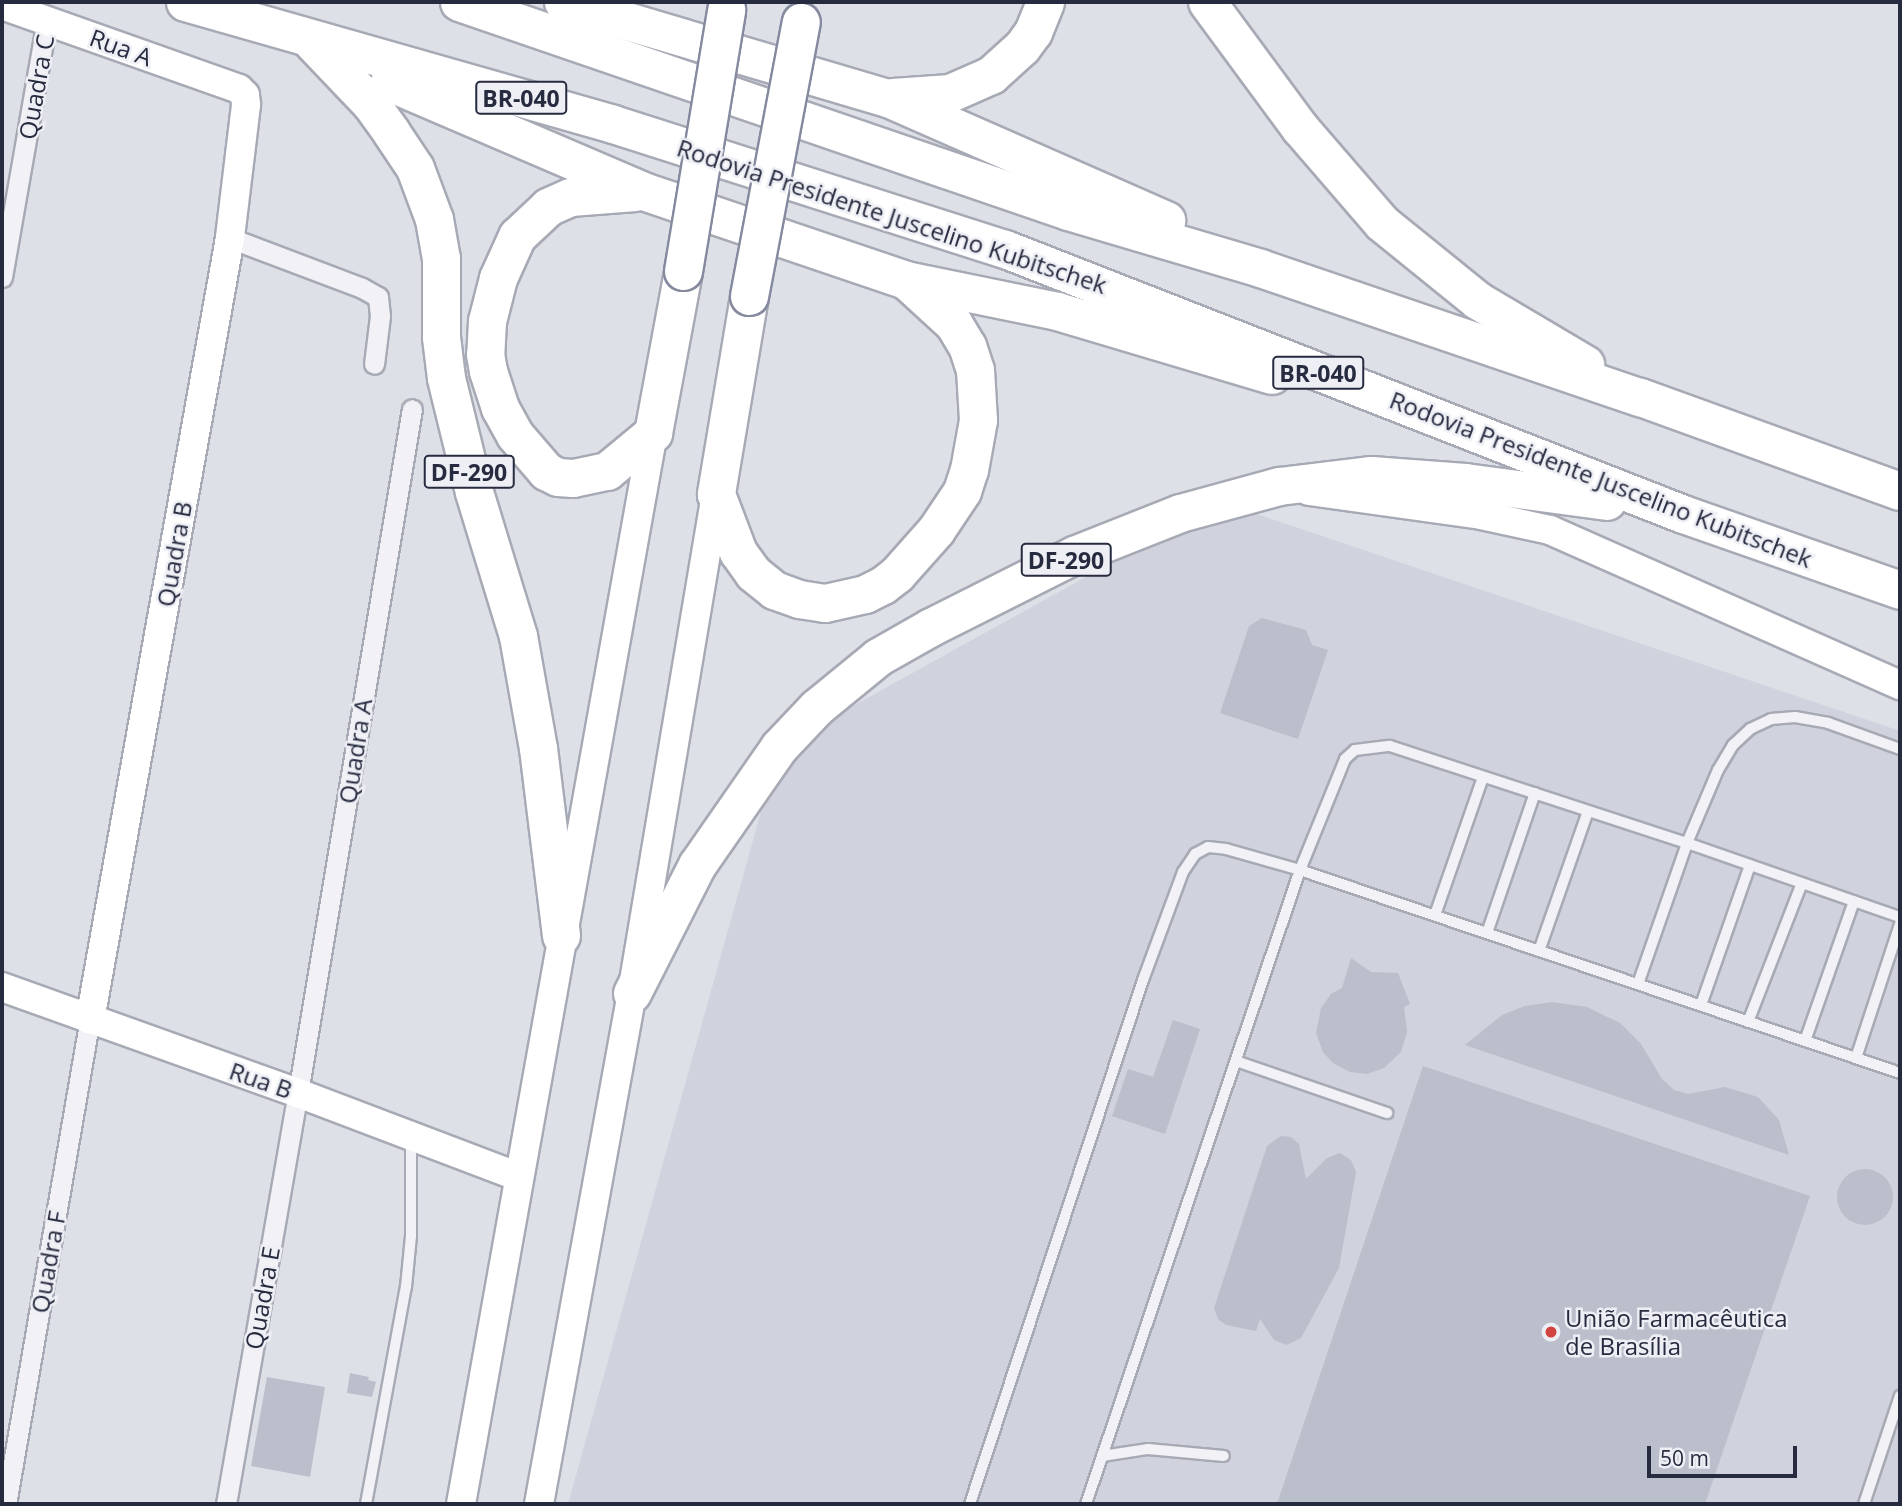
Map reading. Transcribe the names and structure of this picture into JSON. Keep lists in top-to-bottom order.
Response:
{
  "streets": {
    "highway": ["BR-040", "Rodovia Presidente Juscelino Kubitschek", "DF-290"],
    "street": [
      "Rua A",
      "Quadra C",
      "Quadra B",
      "Quadra A",
      "Rua B",
      "Quadra F",
      "Quadra E"
    ]
  },
  "crossings": [
    ["Rua A", "Quadra C"],
    ["Rua A", "Quadra B"],
    ["Rodovia Presidente Juscelino Kubitschek", "DF-290"],
    ["DF-290", "Rua B"],
    ["Quadra B", "Rua B"],
    ["Quadra B", "Quadra F"],
    ["Quadra A", "Rua B"],
    ["Quadra A", "Quadra E"],
    ["Rua B", "Quadra F"],
    ["Rua B", "Quadra E"]
  ],
  "places": ["União Farmacêutica de Brasília"],
  "scale_bar": "50 m"
}
